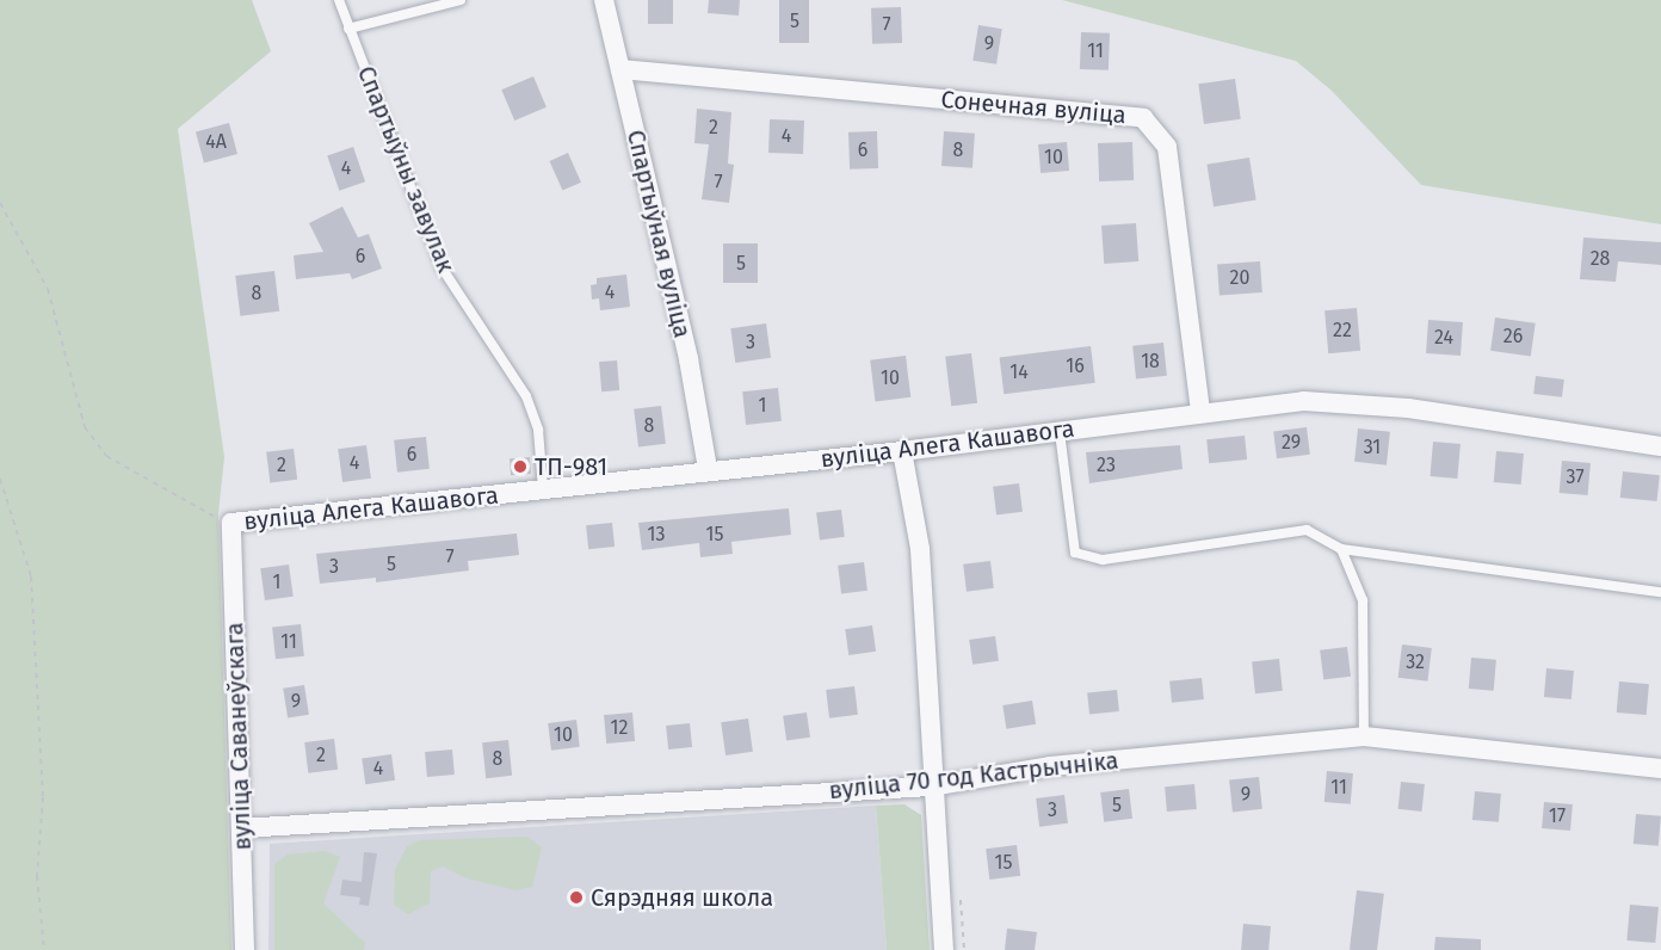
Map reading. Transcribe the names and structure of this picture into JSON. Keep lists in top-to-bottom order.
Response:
{
  "streets": {
    "street": [
      "Сонечная вуліца",
      "Спартыўная вуліца",
      "вуліца Алега Кашавога",
      "вуліца Саванеўскага",
      "вуліца 70 год Кастрычніка"
    ],
    "lane": ["Спартыўны завулак"]
  },
  "crossings": [
    ["Сонечная вуліца", "Спартыўная вуліца"],
    ["Сонечная вуліца", "вуліца Алега Кашавога"],
    ["Спартыўны завулак", "вуліца Алега Кашавога"],
    ["Спартыўная вуліца", "вуліца Алега Кашавога"],
    ["вуліца Алега Кашавога", "вуліца Саванеўскага"],
    ["вуліца Саванеўскага", "вуліца 70 год Кастрычніка"]
  ],
  "places": ["ТП-981", "Сярэдняя школа"],
  "house_numbers": [
    "5",
    "7",
    "9",
    "11",
    "2",
    "4",
    "4А",
    "6",
    "8",
    "10",
    "4",
    "7",
    "6",
    "28",
    "5",
    "20",
    "4",
    "8",
    "22",
    "26",
    "24",
    "3",
    "18",
    "16",
    "14",
    "10",
    "1",
    "8",
    "29",
    "31",
    "6",
    "4",
    "2",
    "23",
    "37",
    "13",
    "15",
    "7",
    "5",
    "3",
    "1",
    "11",
    "32",
    "9",
    "12",
    "10",
    "2",
    "8",
    "4",
    "11",
    "9",
    "5",
    "3",
    "17",
    "15"
  ]
}
